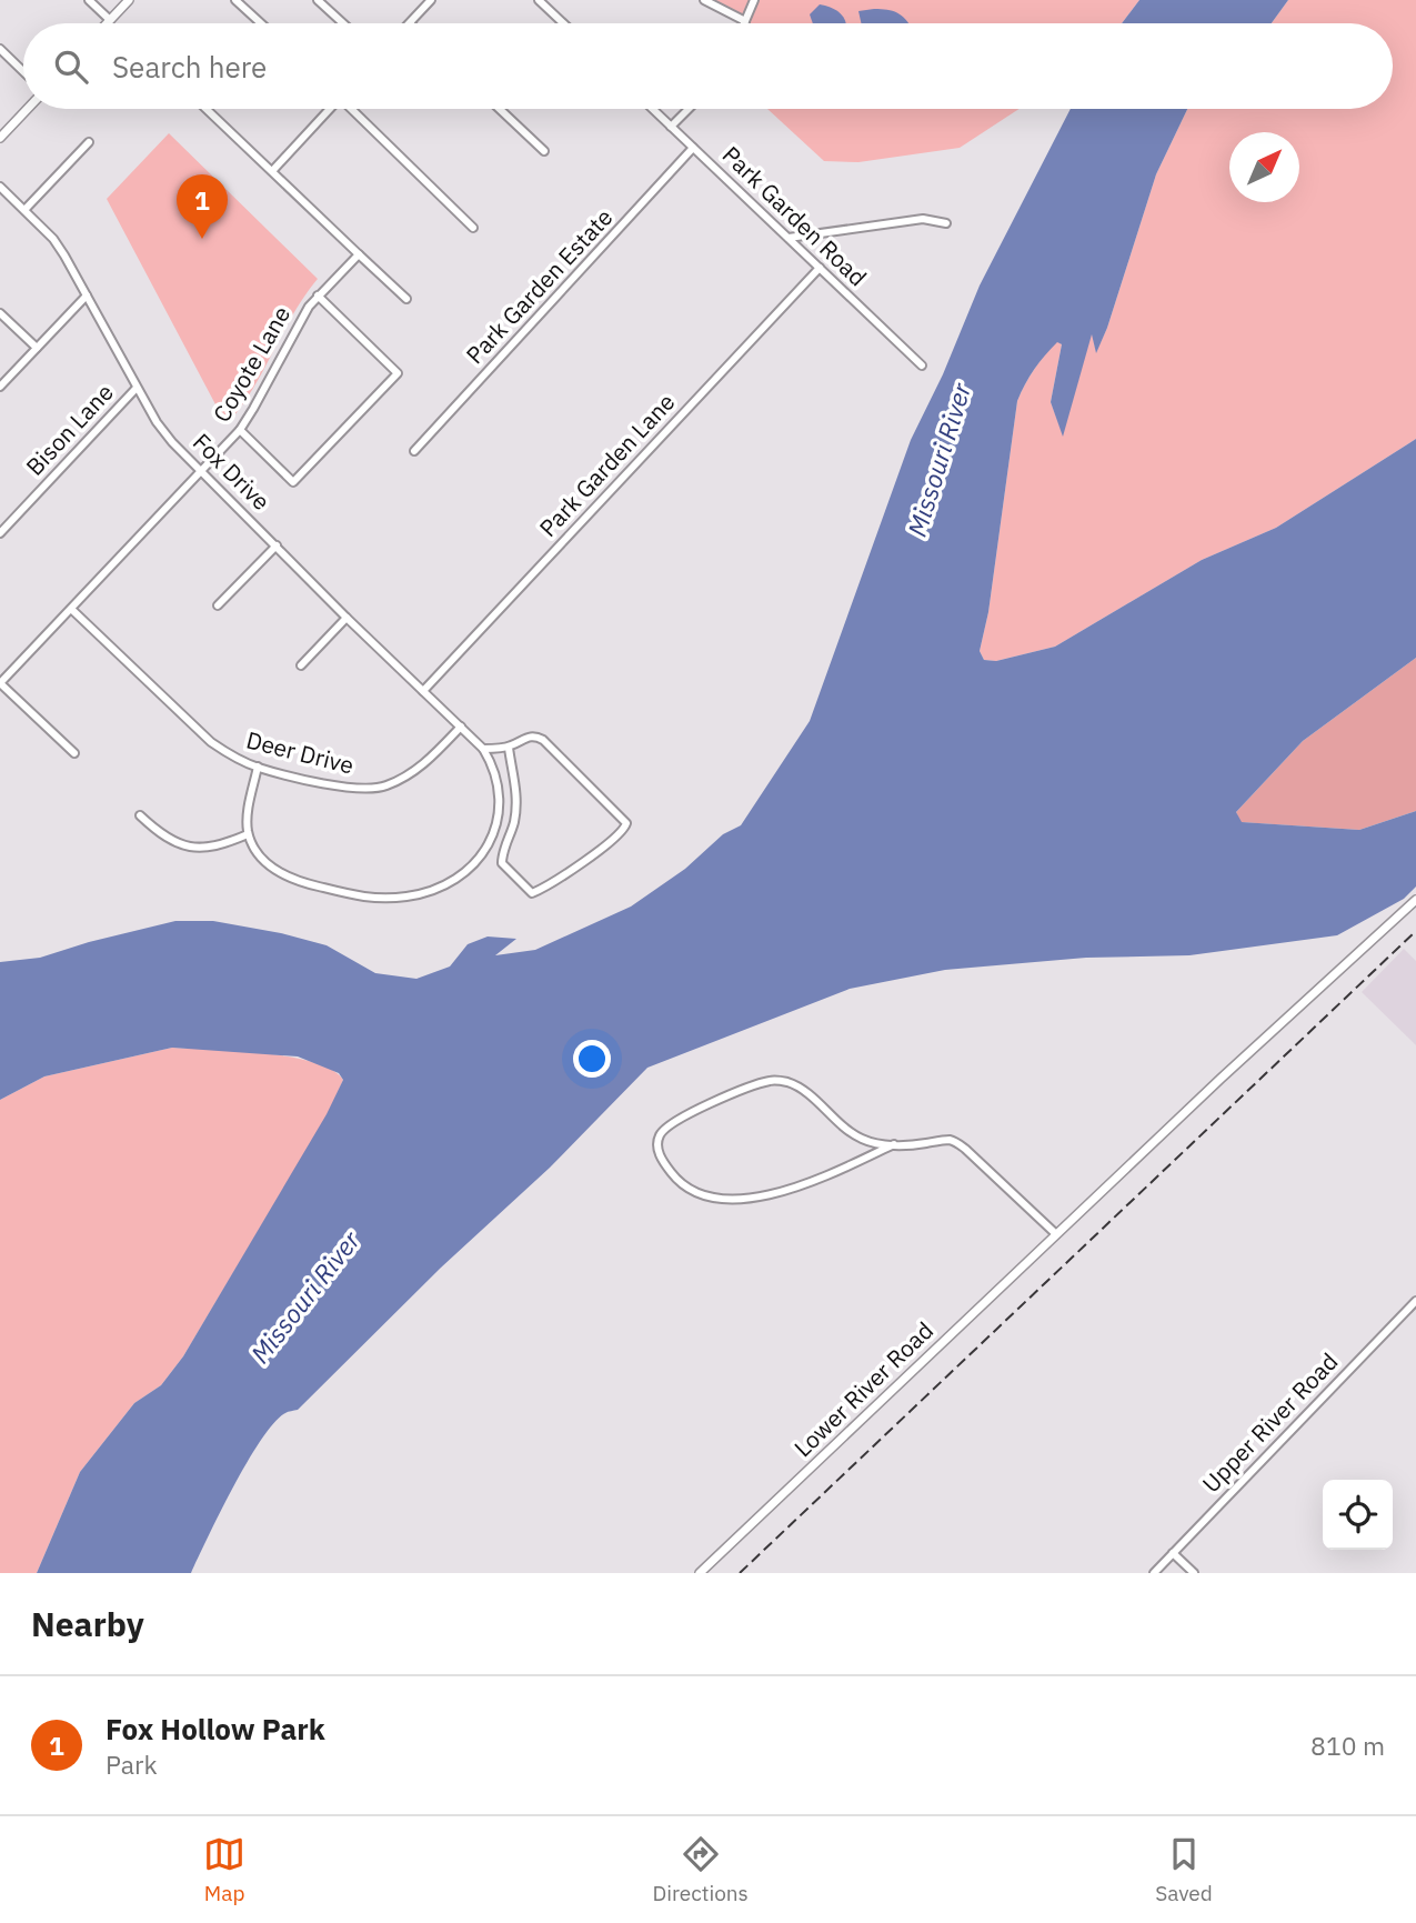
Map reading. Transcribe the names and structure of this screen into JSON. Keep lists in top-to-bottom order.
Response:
{
  "streets": {
    "street": [
      "Park Garden Road",
      "Park Garden Estate",
      "Coyote Lane",
      "Bison Lane",
      "Park Garden Lane",
      "Fox Drive",
      "Deer Drive",
      "Lower River Road",
      "Upper River Road"
    ]
  },
  "crossings": [
    ["Park Garden Road", "Park Garden Estate"],
    ["Park Garden Road", "Park Garden Lane"],
    ["Coyote Lane", "Fox Drive"],
    ["Coyote Lane", "Deer Drive"],
    ["Bison Lane", "Fox Drive"],
    ["Park Garden Lane", "Fox Drive"],
    ["Fox Drive", "Deer Drive"]
  ],
  "water": ["Missouri River"],
  "north": "top right",
  "page": {
    "search": "Search here",
    "pins": "1",
    "heading": "Nearby",
    "list": [
      {
        "mark": "1",
        "name": "Fox Hollow Park",
        "note": "Park",
        "value": "810 m"
      }
    ],
    "nav": ["Map", "Directions", "Saved"]
  }
}
